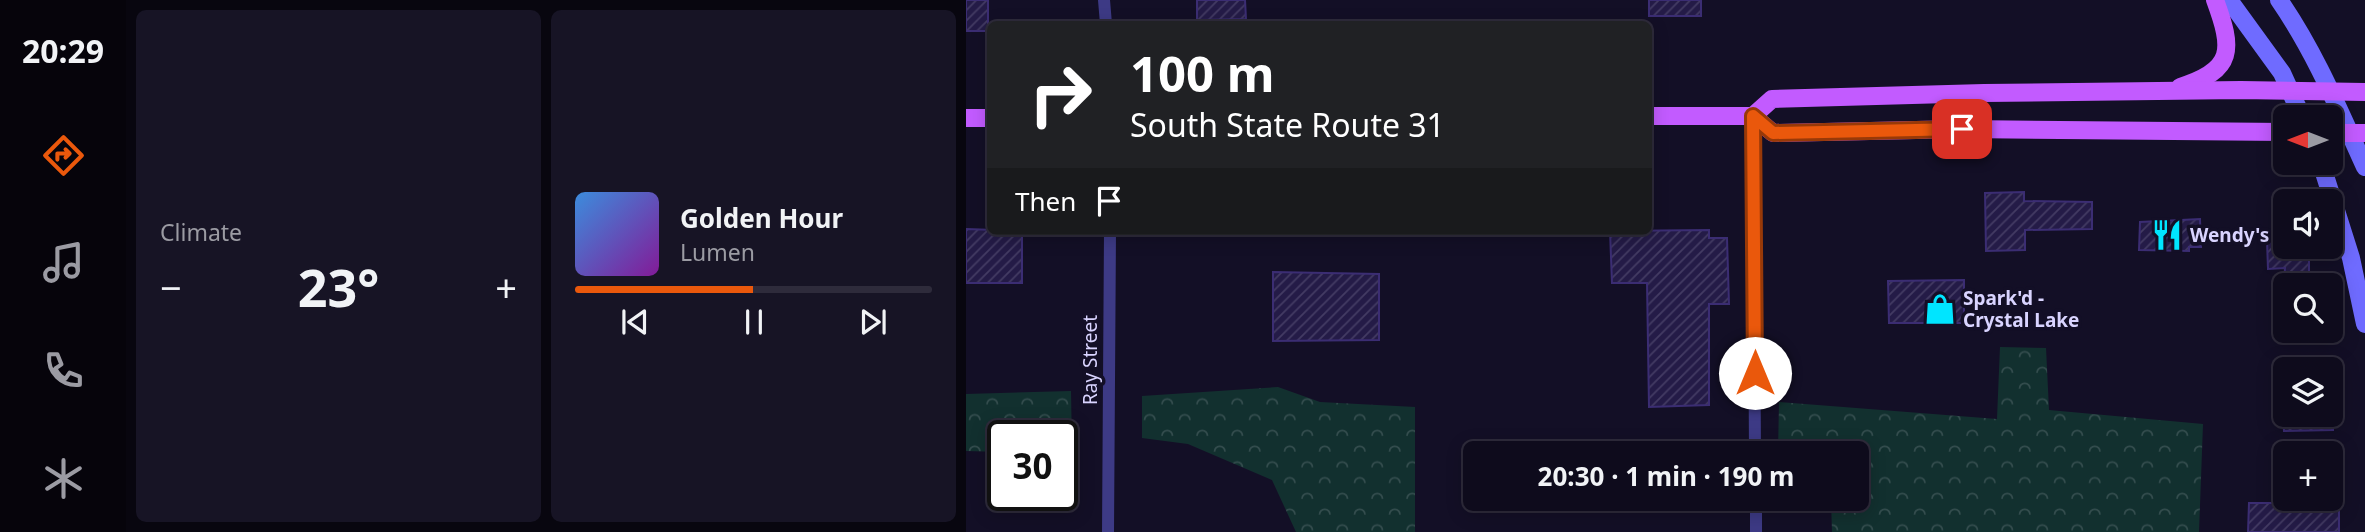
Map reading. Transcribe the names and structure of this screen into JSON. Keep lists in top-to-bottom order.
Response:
{
  "streets": {
    "street": ["Ray Street"]
  },
  "places": {
    "restaurant": ["Wendy's"],
    "shop": ["Spark'd - Crystal Lake"]
  },
  "north": "left",
  "page": {
    "tabs": "20:29",
    "tile": "Climate",
    "turn": ["100 m", "South State Route 31"],
    "map_buttons": "+",
    "then": "Then",
    "song": ["Golden Hour", "Lumen"],
    "heat": ["−", "23°", "+"],
    "limit": "30",
    "trip": "20:30 · 1 min · 190 m"
  }
}
